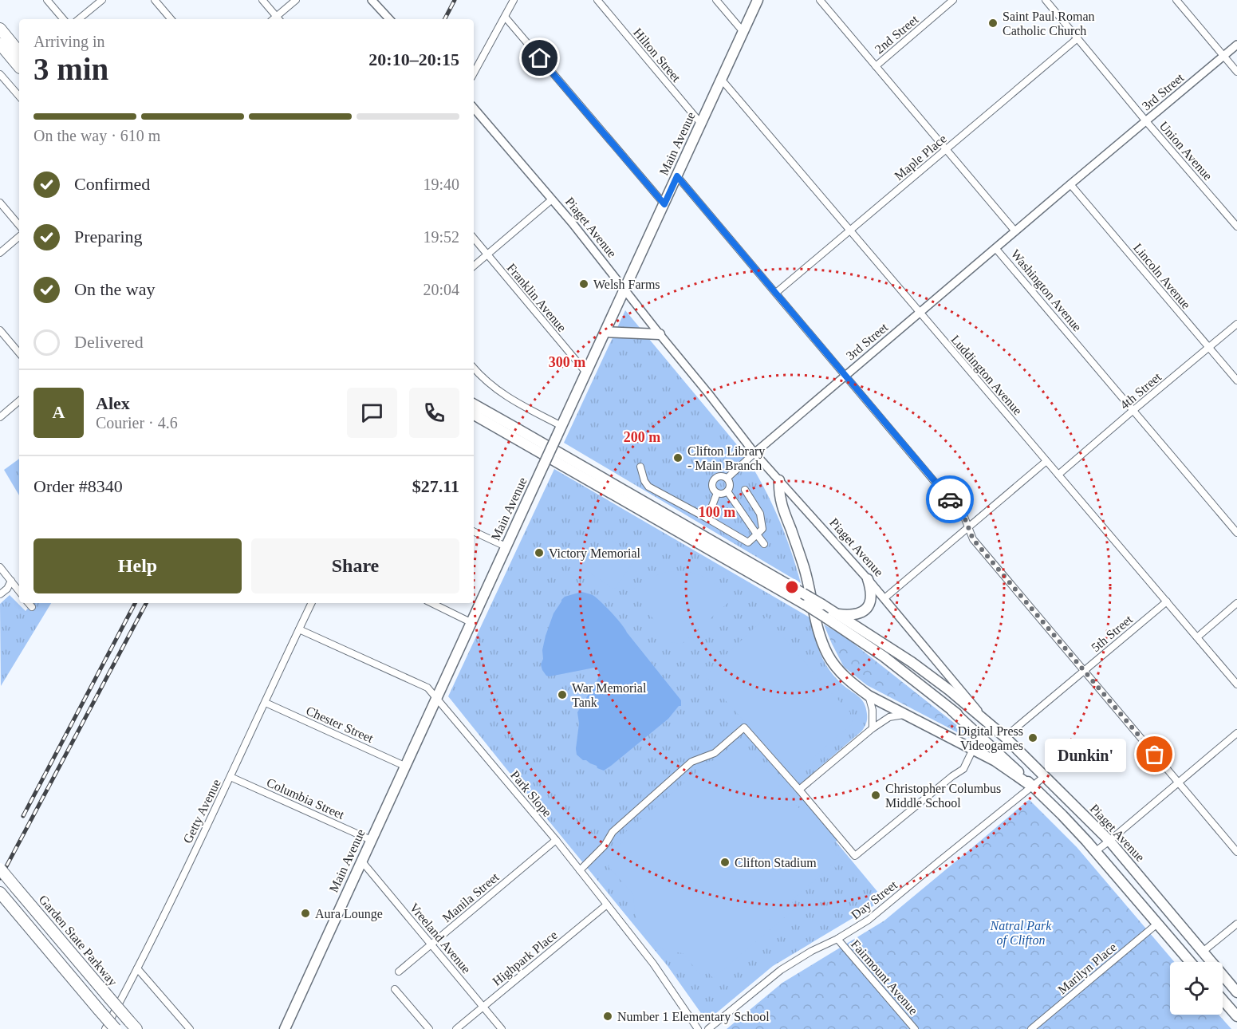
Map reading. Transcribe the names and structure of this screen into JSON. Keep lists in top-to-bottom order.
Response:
{
  "streets": {
    "highway": ["Garden State Parkway"],
    "main road": ["Main Avenue", "Piaget Avenue"],
    "street": [
      "2nd Street",
      "Hilton Street",
      "3rd Street",
      "Union Avenue",
      "Maple Place",
      "Lincoln Avenue",
      "Washington Avenue",
      "Franklin Avenue",
      "Luddington Avenue",
      "4th Street",
      "5th Street",
      "Chester Street",
      "Park Slope",
      "Columbia Street",
      "Getty Avenue",
      "Manila Street",
      "Day Street",
      "Vreeland Avenue",
      "Highpark Place",
      "Marilyn Place",
      "Fairmount Avenue"
    ]
  },
  "crossings": [
    ["2nd Street", "Washington Avenue"],
    ["Hilton Street", "Main Avenue"],
    ["3rd Street", "Union Avenue"],
    ["3rd Street", "Piaget Avenue"],
    ["3rd Street", "Lincoln Avenue"],
    ["3rd Street", "Washington Avenue"],
    ["3rd Street", "Luddington Avenue"],
    ["Main Avenue", "Piaget Avenue"],
    ["Main Avenue", "Franklin Avenue"],
    ["Main Avenue", "Luddington Avenue"],
    ["Main Avenue", "Chester Street"],
    ["Main Avenue", "Park Slope"],
    ["Main Avenue", "Columbia Street"],
    ["Main Avenue", "Vreeland Avenue"],
    ["Union Avenue", "Maple Place"],
    ["Maple Place", "Washington Avenue"],
    ["Maple Place", "Luddington Avenue"],
    ["Piaget Avenue", "5th Street"],
    ["Piaget Avenue", "Day Street"],
    ["Lincoln Avenue", "4th Street"],
    ["Washington Avenue", "4th Street"],
    ["Luddington Avenue", "4th Street"],
    ["Luddington Avenue", "5th Street"],
    ["Chester Street", "Getty Avenue"],
    ["Park Slope", "Getty Avenue"],
    ["Park Slope", "Manila Street"],
    ["Park Slope", "Highpark Place"],
    ["Columbia Street", "Getty Avenue"],
    ["Manila Street", "Vreeland Avenue"],
    ["Day Street", "Fairmount Avenue"],
    ["Vreeland Avenue", "Highpark Place"]
  ],
  "parks": ["Natral Park of Clifton"],
  "places": [
    "Saint Paul Roman Catholic Church",
    "Welsh Farms",
    "Clifton Library - Main Branch",
    "Victory Memorial",
    "War Memorial Tank",
    "Digital Press Videogames",
    "Dunkin'",
    "Christopher Columbus Middle School",
    "Clifton Stadium",
    "Aura Lounge",
    "Number 1 Elementary School"
  ],
  "page": {
    "heading": ["3 min", "Arriving in", "20:10–20:15"],
    "panel": [
      "Alex",
      "Courier · 4.6",
      "Order #8340",
      "$27.11"
    ],
    "bar": "On the way · 610 m",
    "list": [
      ["Confirmed", "19:40"],
      ["Preparing", "19:52"],
      ["On the way", "20:04"],
      "Delivered"
    ],
    "round": "A",
    "buttons": ["Help", "Share"],
    "bubble": "Dunkin'"
  },
  "rings": ["300 m", "200 m", "100 m"]
}
